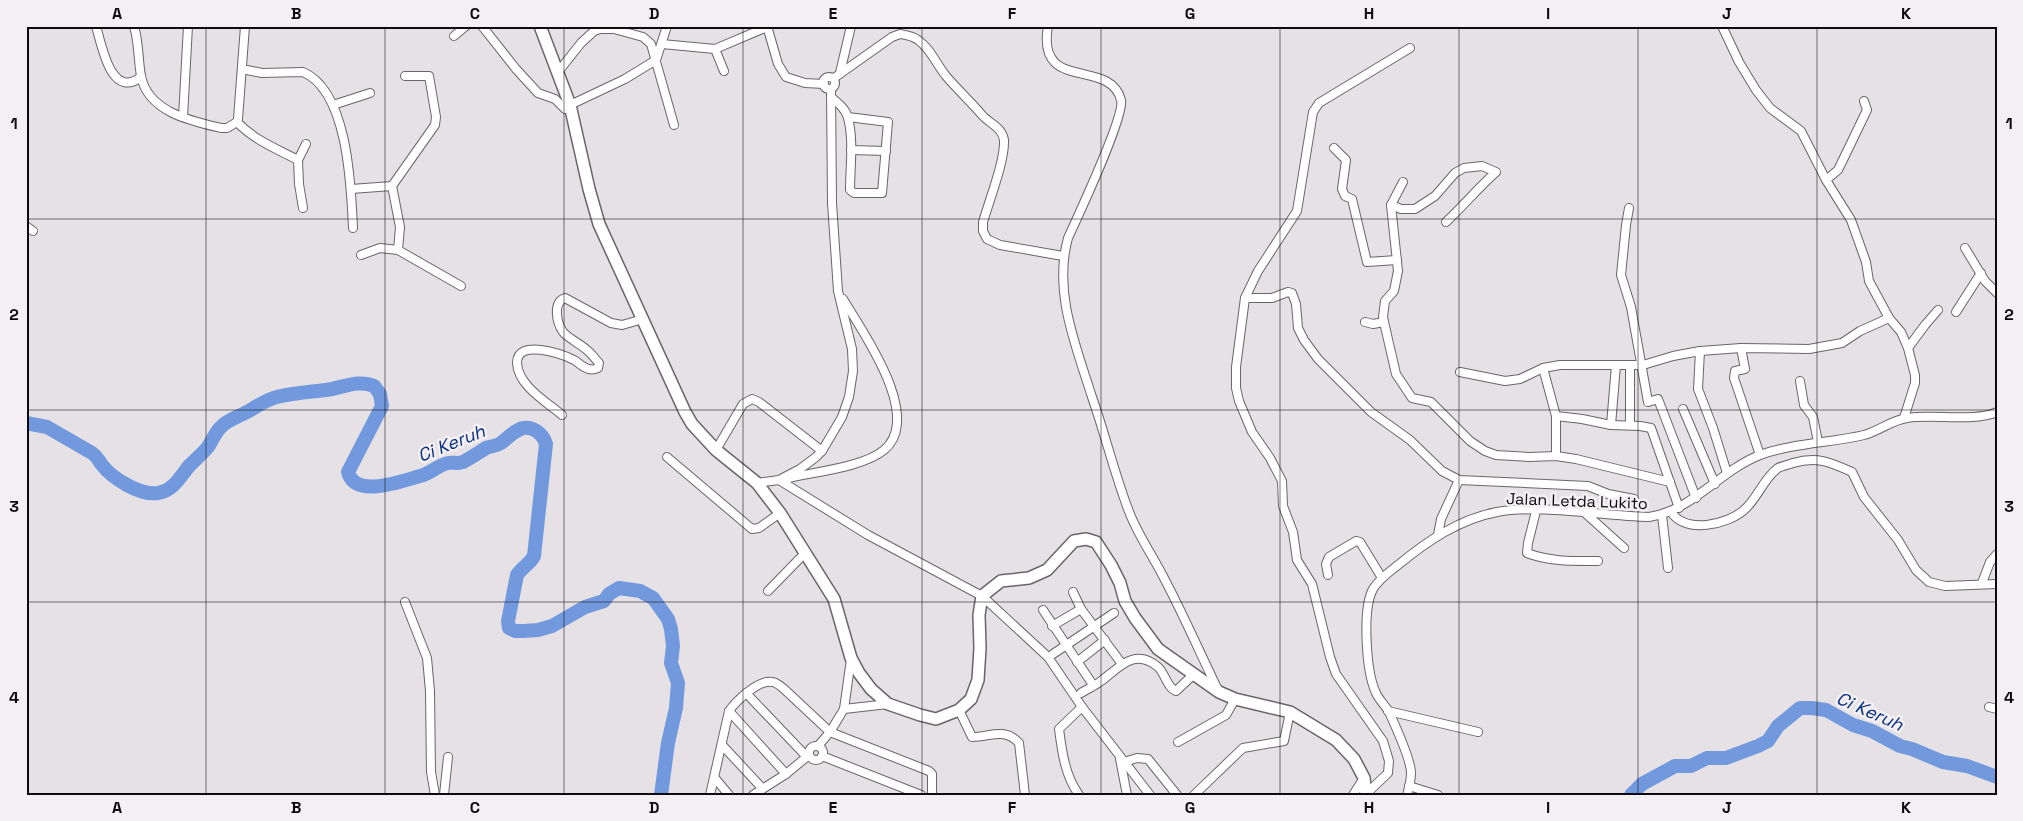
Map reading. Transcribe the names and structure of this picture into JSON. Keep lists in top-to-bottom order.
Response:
{
  "streets": {
    "street": ["Jalan Letda Lukito"]
  },
  "water": ["Ci Keruh"],
  "grid": {
    "columns": [
      "A",
      "B",
      "C",
      "D",
      "E",
      "F",
      "G",
      "H",
      "I",
      "J",
      "K"
    ],
    "rows": [
      "1",
      "2",
      "3",
      "4"
    ]
  }
}
